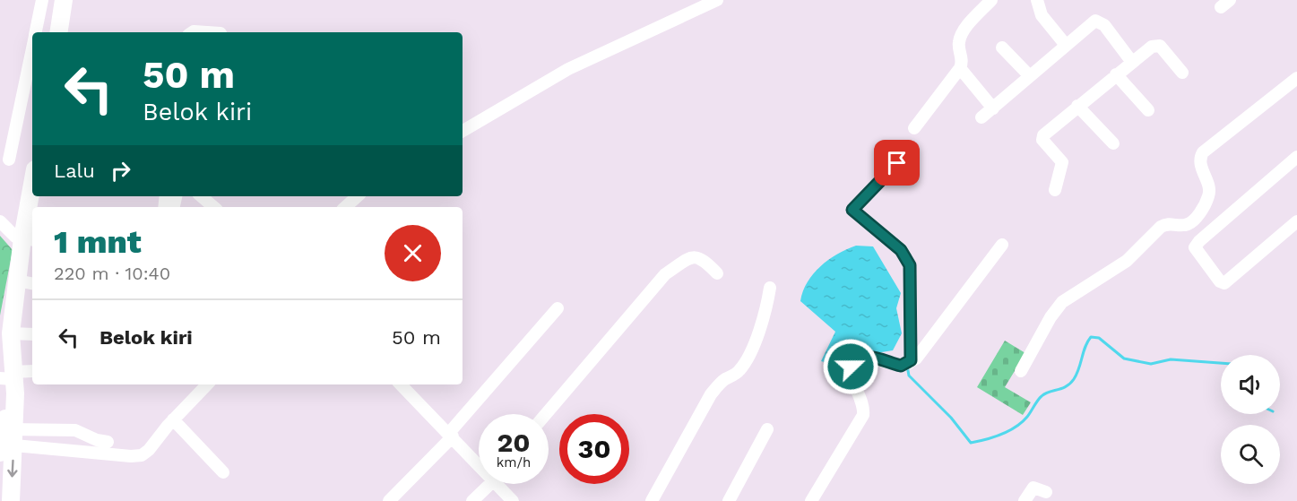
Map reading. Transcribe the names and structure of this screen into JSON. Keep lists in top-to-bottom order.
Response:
{
  "page": {
    "turn": ["50 m", "Belok kiri"],
    "then": "Lalu",
    "heading": ["1 mnt", "220 m · 10:40"],
    "list": [
      {
        "name": "Belok kiri",
        "value": "50 m"
      }
    ],
    "speed": "20 km/h",
    "limit": "30"
  }
}
